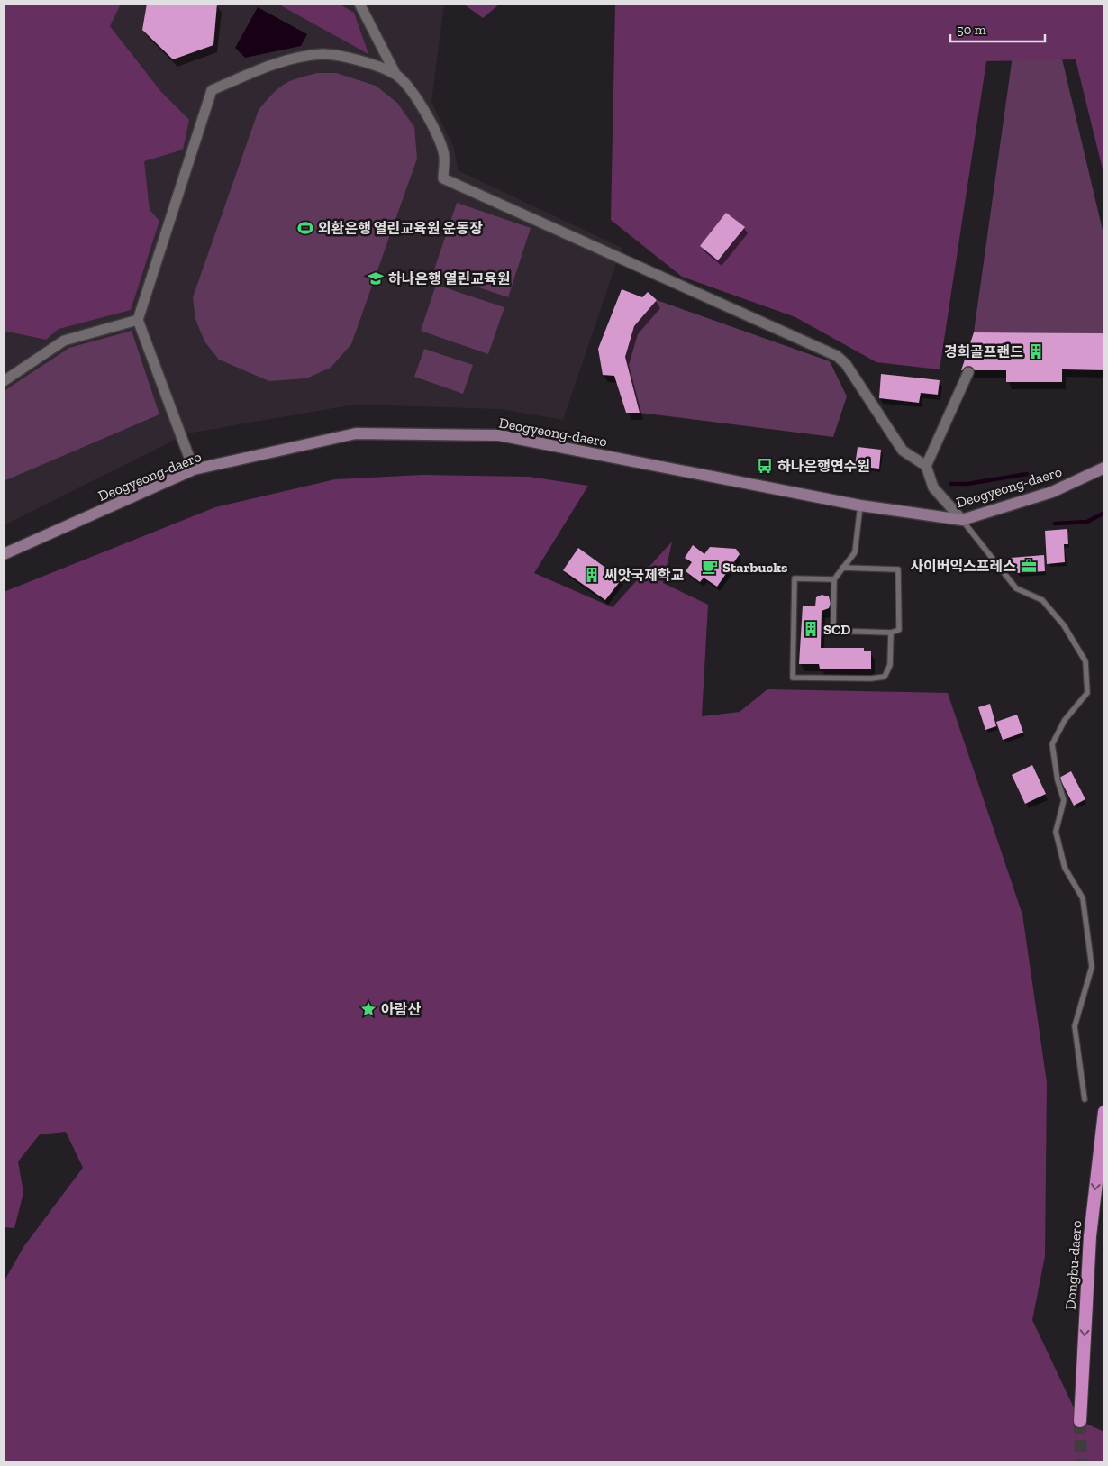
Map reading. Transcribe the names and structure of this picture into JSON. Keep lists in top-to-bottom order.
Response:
{
  "streets": {
    "highway": ["Dongbu-daero"],
    "main road": ["Deogyeong-daero"]
  },
  "one_way": ["Dongbu-daero"],
  "places": {
    "sports": ["외환은행 열린교육원 운동장"],
    "school or university": ["하나은행 열린교육원"],
    "building": ["경희골프랜드", "씨앗국제학교", "SCD"],
    "bus stop": ["하나은행연수원"],
    "office": ["사이버익스프레스"],
    "cafe": ["Starbucks"],
    "place": ["아람산"]
  },
  "scale_bar": "50 m"
}
